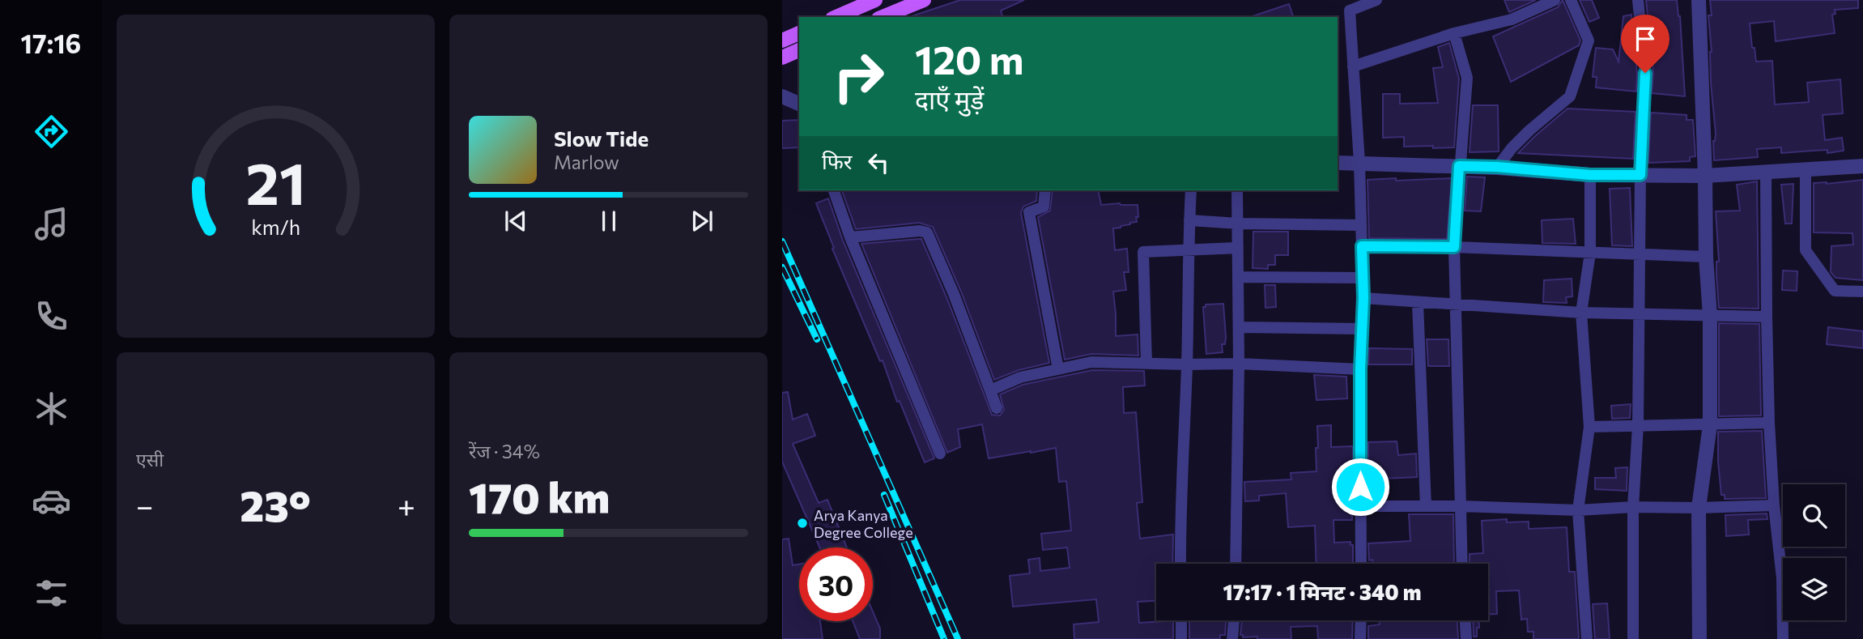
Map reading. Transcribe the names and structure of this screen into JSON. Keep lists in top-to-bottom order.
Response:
{
  "places": ["Arya Kanya Degree College"],
  "page": {
    "tabs": "17:16",
    "turn": ["120 m", "दाएँ मुड़ें"],
    "song": ["Slow Tide", "Marlow"],
    "then": "फिर",
    "tile": [
      "एसी",
      ["रेंज · 34%", "170 km"]
    ],
    "heat": ["−", "23°", "+"],
    "limit": "30",
    "trip": "17:17 · 1 मिनट · 340 m",
    "gauge": ["21", "km/h"]
  }
}
